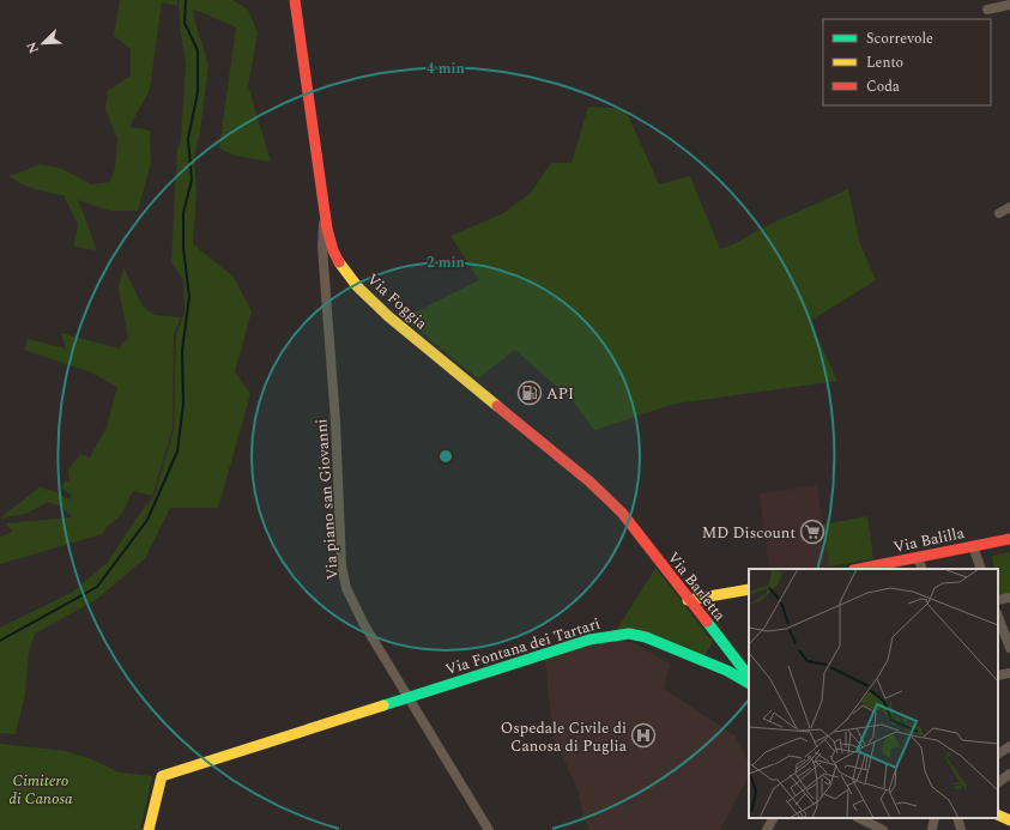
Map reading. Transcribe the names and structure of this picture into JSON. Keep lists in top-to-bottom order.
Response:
{
  "streets": {
    "street": [
      "Via Foggia",
      "Via piano san Giovanni",
      "Via Balilla",
      "Via Barletta",
      "Via Fontana dei Tartari"
    ]
  },
  "crossings": [
    ["Via Foggia", "Via piano san Giovanni"],
    ["Via Foggia", "Via Barletta"],
    ["Via piano san Giovanni", "Via Fontana dei Tartari"]
  ],
  "parks": ["Cimitero di Canosa"],
  "places": {
    "fuel station": ["API"],
    "supermarket": ["MD Discount"],
    "hospital": ["Ospedale Civile di Canosa di Puglia"]
  },
  "legend": ["Scorrevole", "Lento", "Coda"],
  "north": "bottom left",
  "rings": ["4 min", "2 min"]
}
